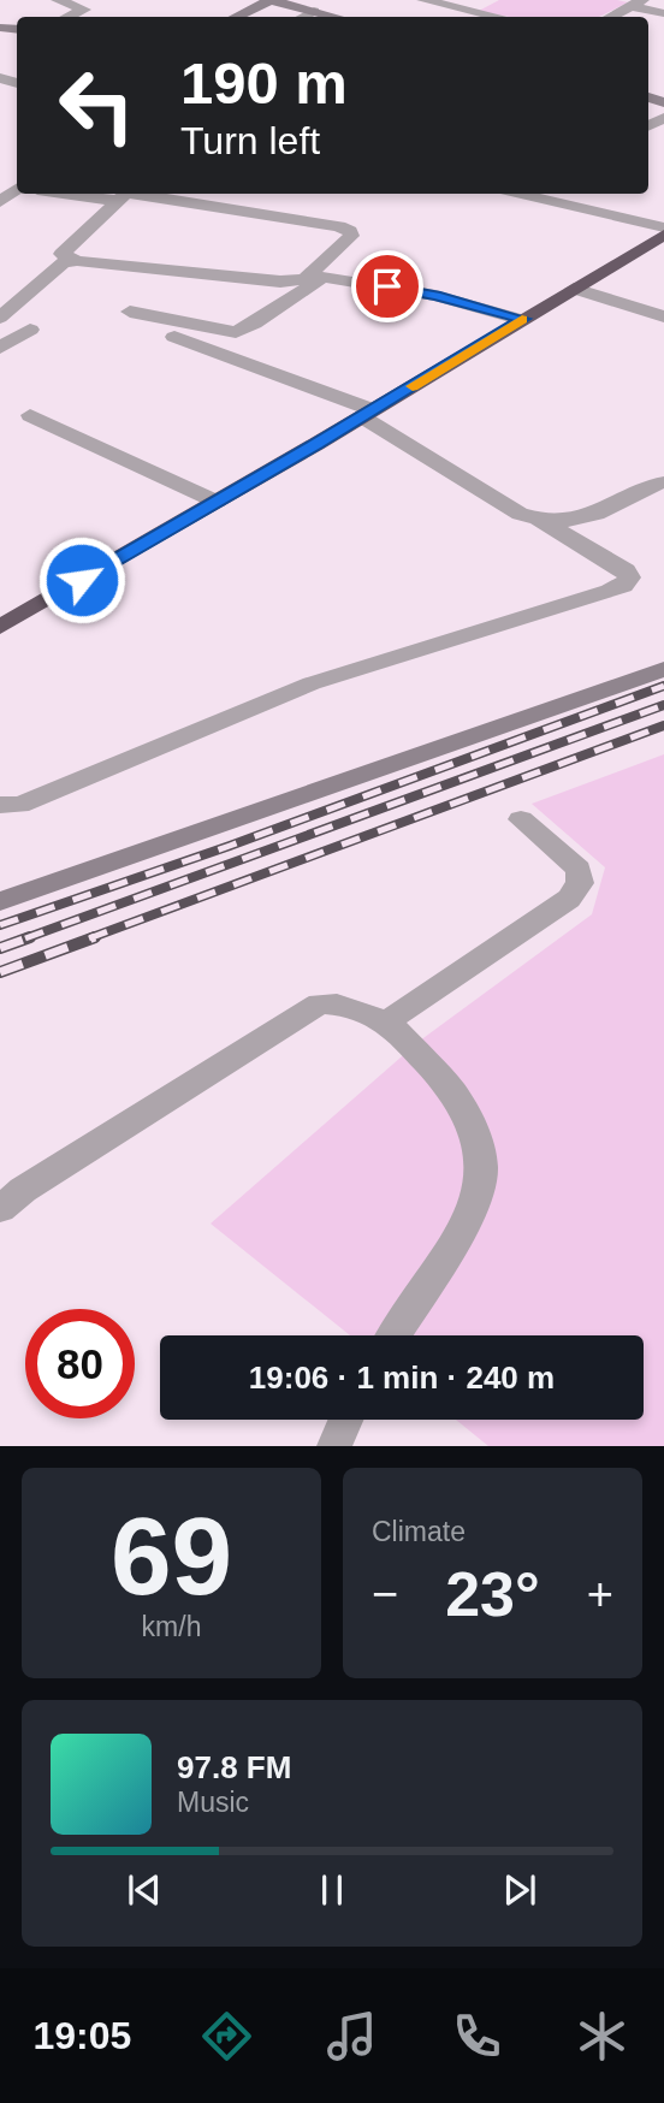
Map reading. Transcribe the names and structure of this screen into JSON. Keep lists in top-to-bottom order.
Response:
{
  "page": {
    "turn": ["190 m", "Turn left"],
    "limit": "80",
    "trip": "19:06 · 1 min · 240 m",
    "tile": [
      ["69", "km/h"],
      "Climate"
    ],
    "heat": ["−", "23°", "+"],
    "song": ["97.8 FM", "Music"],
    "tabs": "19:05"
  }
}
